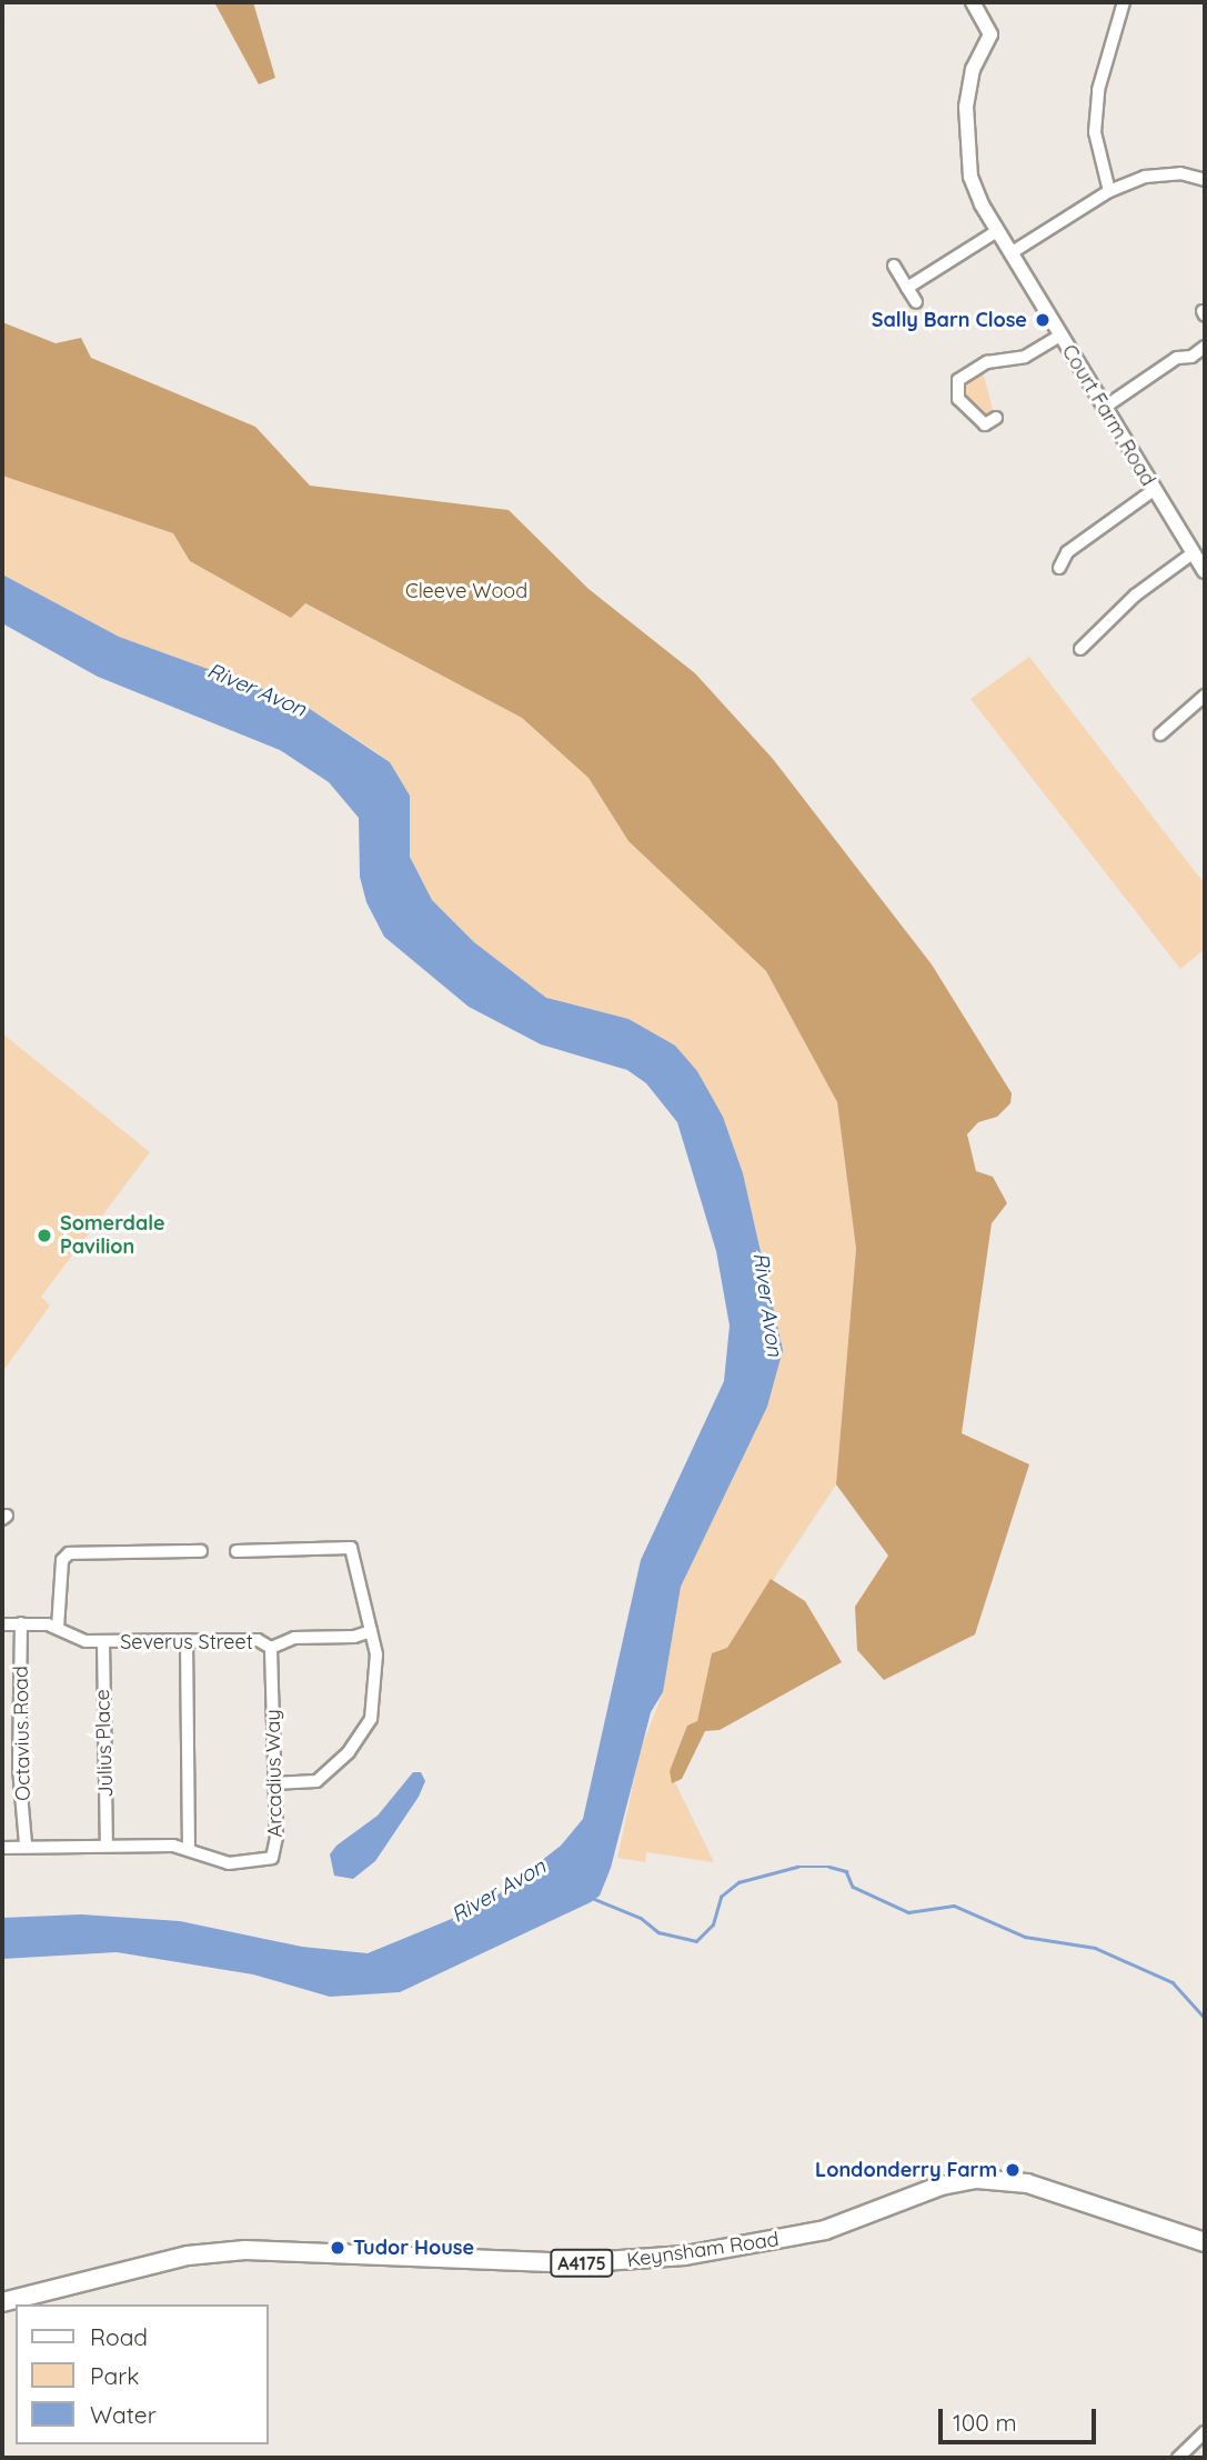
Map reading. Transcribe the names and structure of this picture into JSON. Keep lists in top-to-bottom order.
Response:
{
  "streets": {
    "main road": ["Keynsham Road", "A4175"],
    "street": [
      "Court Farm Road",
      "Severus Street",
      "Octavius Road",
      "Julius Place",
      "Arcadius Way"
    ]
  },
  "crossings": [
    ["Severus Street", "Octavius Road"],
    ["Severus Street", "Julius Place"],
    ["Severus Street", "Arcadius Way"],
    ["Octavius Road", "Arcadius Way"],
    ["Julius Place", "Arcadius Way"]
  ],
  "water": ["River Avon"],
  "parks": ["Cleeve Wood"],
  "places": [
    "Sally Barn Close",
    "Somerdale Pavilion",
    "Londonderry Farm",
    "Tudor House"
  ],
  "legend": ["Road", "Park", "Water"],
  "scale_bar": "100 m"
}
